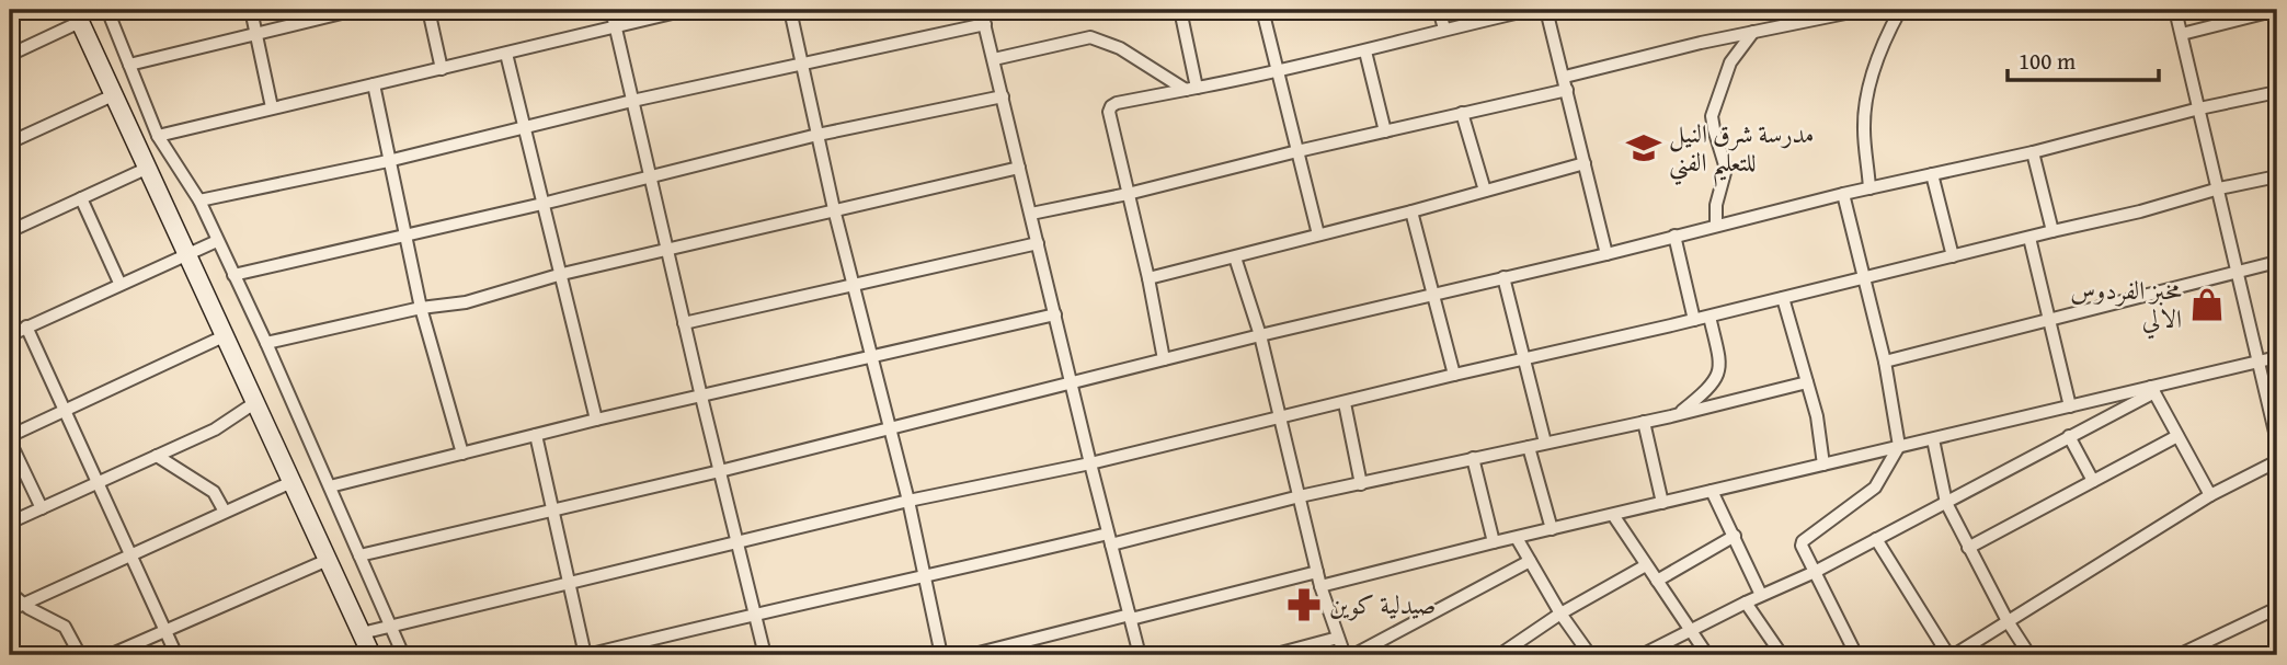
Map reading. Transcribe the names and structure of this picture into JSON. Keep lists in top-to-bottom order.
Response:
{
  "places": {
    "school or university": ["مدرسة شرق النيل للتعليم الفني"],
    "shop": ["مخبز الفردوس الالي"],
    "pharmacy": ["صيدلية كوين"]
  },
  "scale_bar": "100 m"
}
